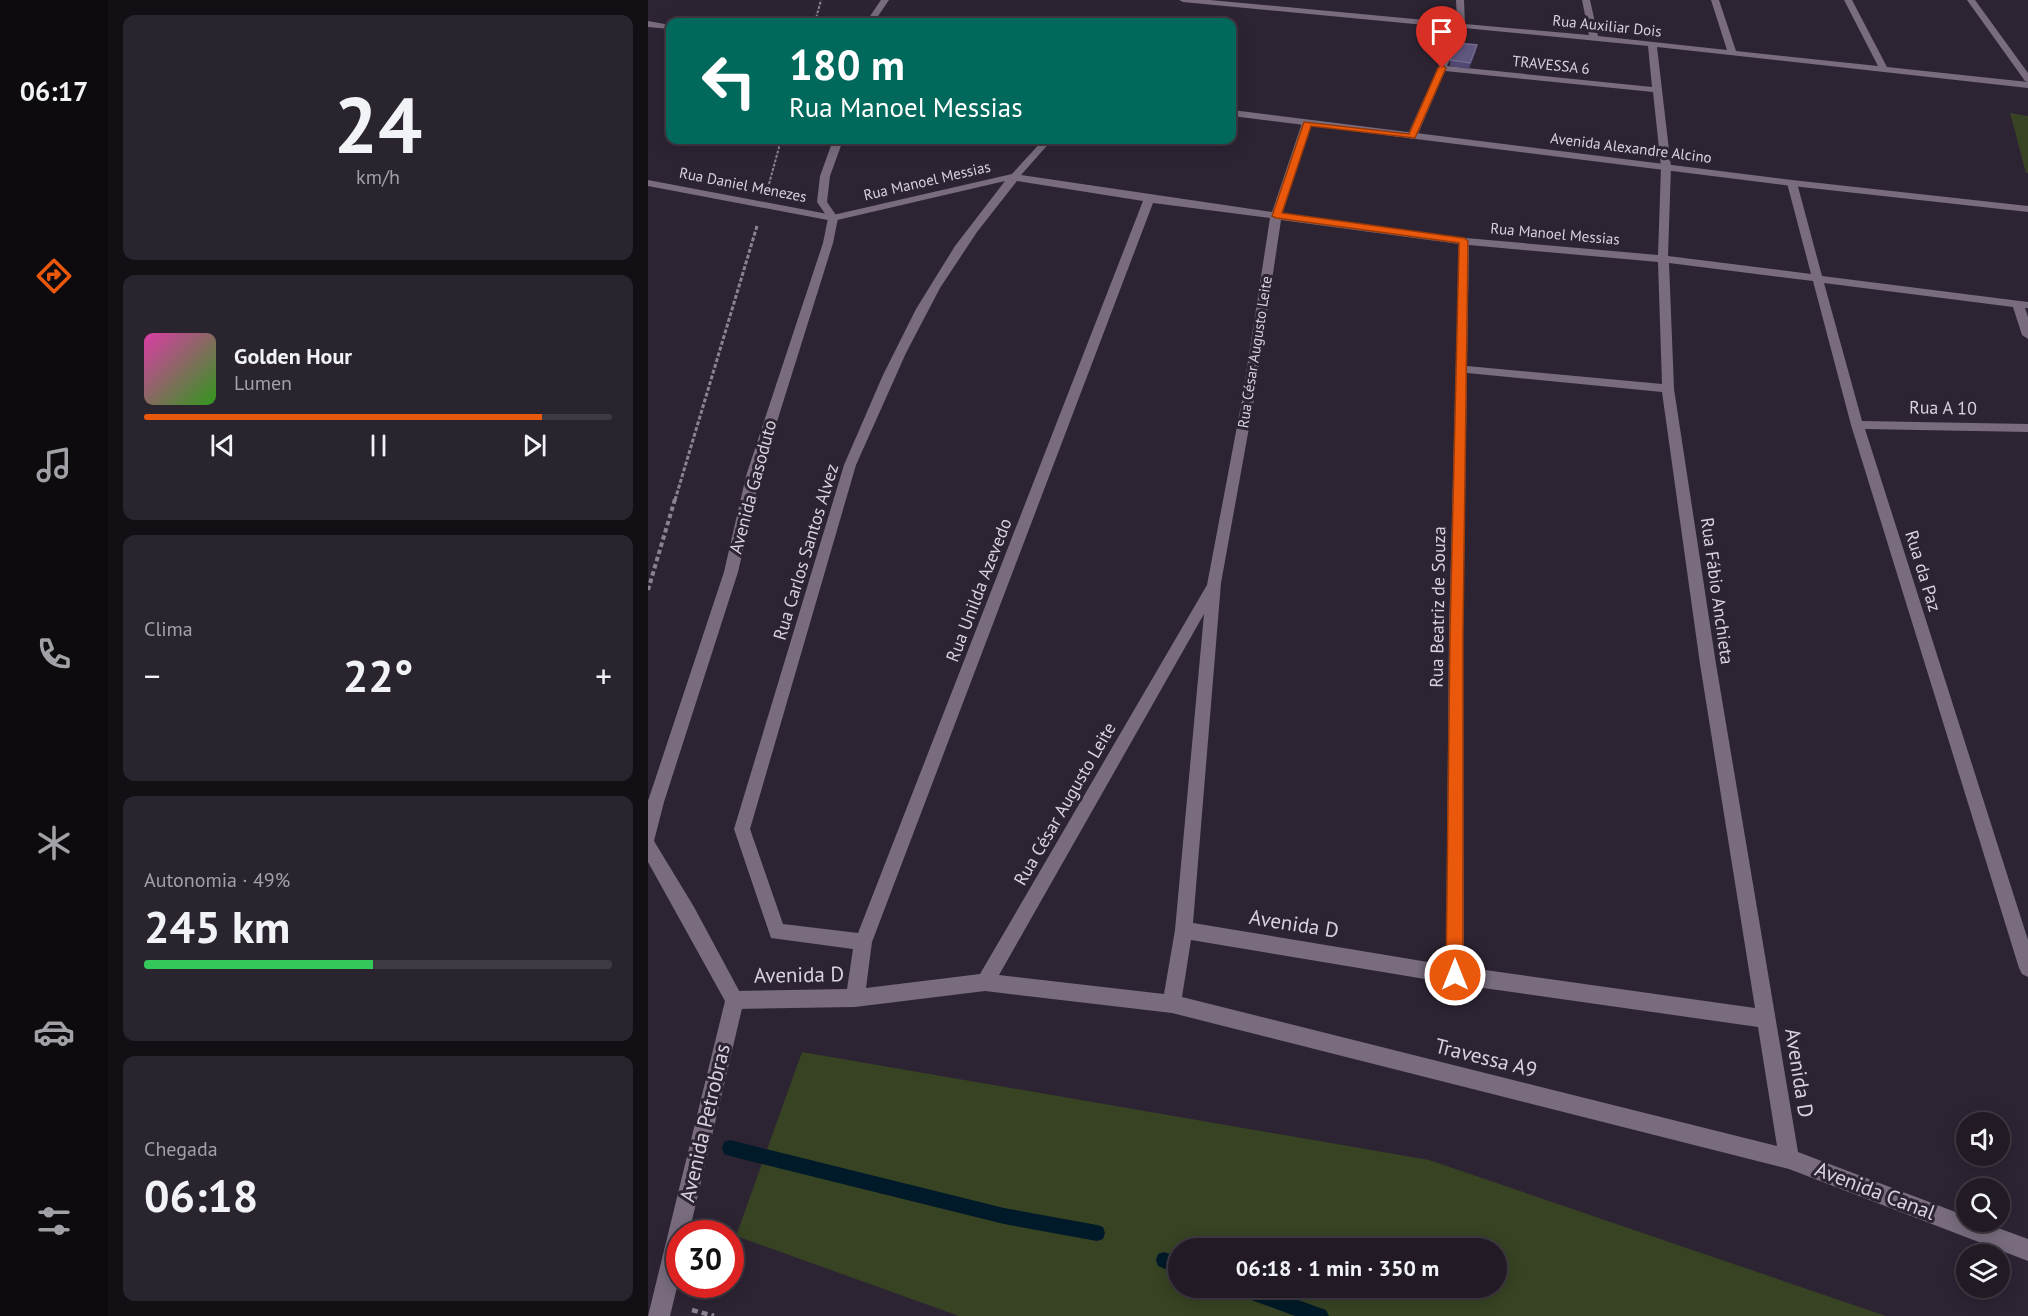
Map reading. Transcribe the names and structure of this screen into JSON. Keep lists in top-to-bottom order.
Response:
{
  "streets": {
    "street": [
      "Rua Auxiliar Dois",
      "TRAVESSA 6",
      "Avenida Alexandre Alcino",
      "Rua Manoel Messias",
      "Rua Daniel Menezes",
      "Rua César Augusto Leite",
      "Rua A 10",
      "Avenida Gasoduto",
      "Rua Carlos Santos Alvez",
      "Rua da Paz",
      "Rua Unilda Azevedo",
      "Rua Fábio Anchieta",
      "Rua Beatriz de Souza",
      "Avenida D",
      "Travessa A9",
      "Avenida Petrobras",
      "Avenida Canal"
    ]
  },
  "crossings": [
    ["Rua Auxiliar Dois", "Rua Fábio Anchieta"],
    ["TRAVESSA 6", "Rua Fábio Anchieta"],
    ["Avenida Alexandre Alcino", "Rua César Augusto Leite"],
    ["Avenida Alexandre Alcino", "Rua da Paz"],
    ["Avenida Alexandre Alcino", "Rua Fábio Anchieta"],
    ["Rua Manoel Messias", "Rua Daniel Menezes"],
    ["Rua Manoel Messias", "Rua César Augusto Leite"],
    ["Rua Manoel Messias", "Avenida Gasoduto"],
    ["Rua Manoel Messias", "Rua Carlos Santos Alvez"],
    ["Rua Manoel Messias", "Rua da Paz"],
    ["Rua Manoel Messias", "Rua Unilda Azevedo"],
    ["Rua Manoel Messias", "Rua Fábio Anchieta"],
    ["Rua Manoel Messias", "Rua Beatriz de Souza"],
    ["Rua Daniel Menezes", "Avenida Gasoduto"],
    ["Rua César Augusto Leite", "Avenida D"],
    ["Rua A 10", "Rua da Paz"],
    ["Rua Carlos Santos Alvez", "Rua Unilda Azevedo"],
    ["Rua Unilda Azevedo", "Avenida D"],
    ["Rua Fábio Anchieta", "Avenida D"],
    ["Rua Beatriz de Souza", "Avenida D"],
    ["Avenida D", "Travessa A9"],
    ["Avenida D", "Avenida Petrobras"],
    ["Avenida D", "Avenida Canal"],
    ["Travessa A9", "Avenida Canal"]
  ],
  "page": {
    "tabs": "06:17",
    "tile": [
      ["24", "km/h"],
      "Clima",
      ["Autonomia · 49%", "245 km"],
      ["Chegada", "06:18"]
    ],
    "turn": ["180 m", "Rua Manoel Messias"],
    "song": ["Golden Hour", "Lumen"],
    "heat": ["−", "22°", "+"],
    "limit": "30",
    "trip": "06:18 · 1 min · 350 m"
  }
}
